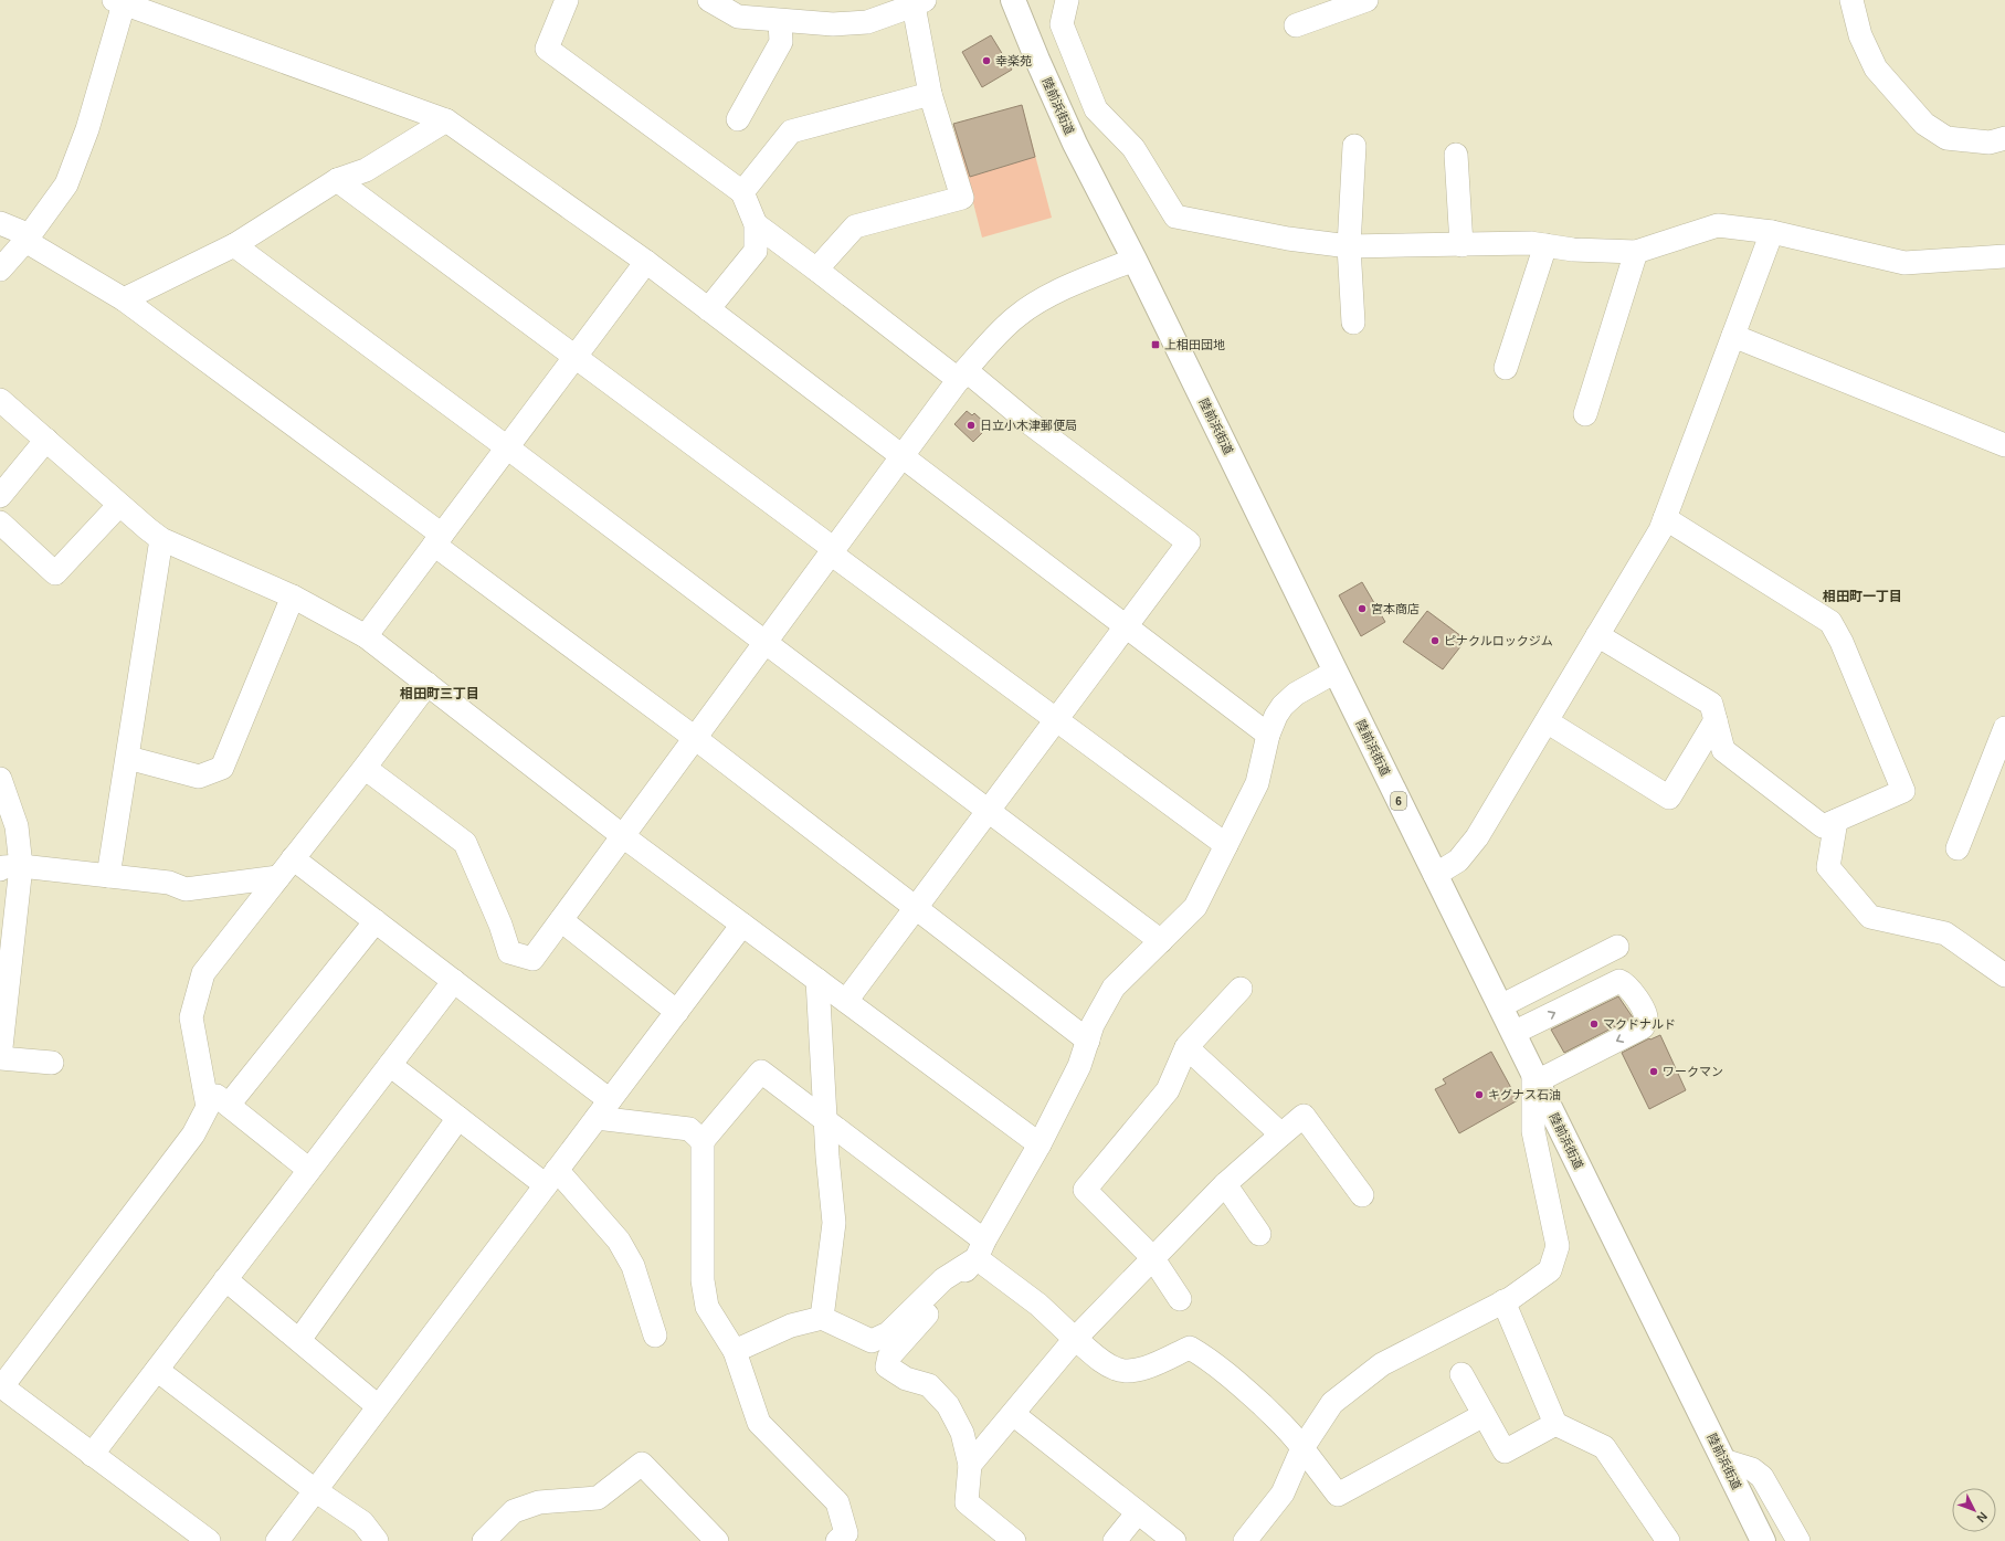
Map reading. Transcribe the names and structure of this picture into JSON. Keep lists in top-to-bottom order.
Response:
{
  "streets": {
    "highway": ["陸前浜街道", "6"]
  },
  "districts": ["相田町一丁目", "相田町三丁目"],
  "places": {
    "other": [
      "幸楽苑",
      "日立小木津郵便局",
      "宮本商店",
      "ピナクルロックジム",
      "マクドナルド",
      "ワークマン",
      "キグナス石油"
    ],
    "transit": ["上相田団地"]
  },
  "north": "bottom right"
}
